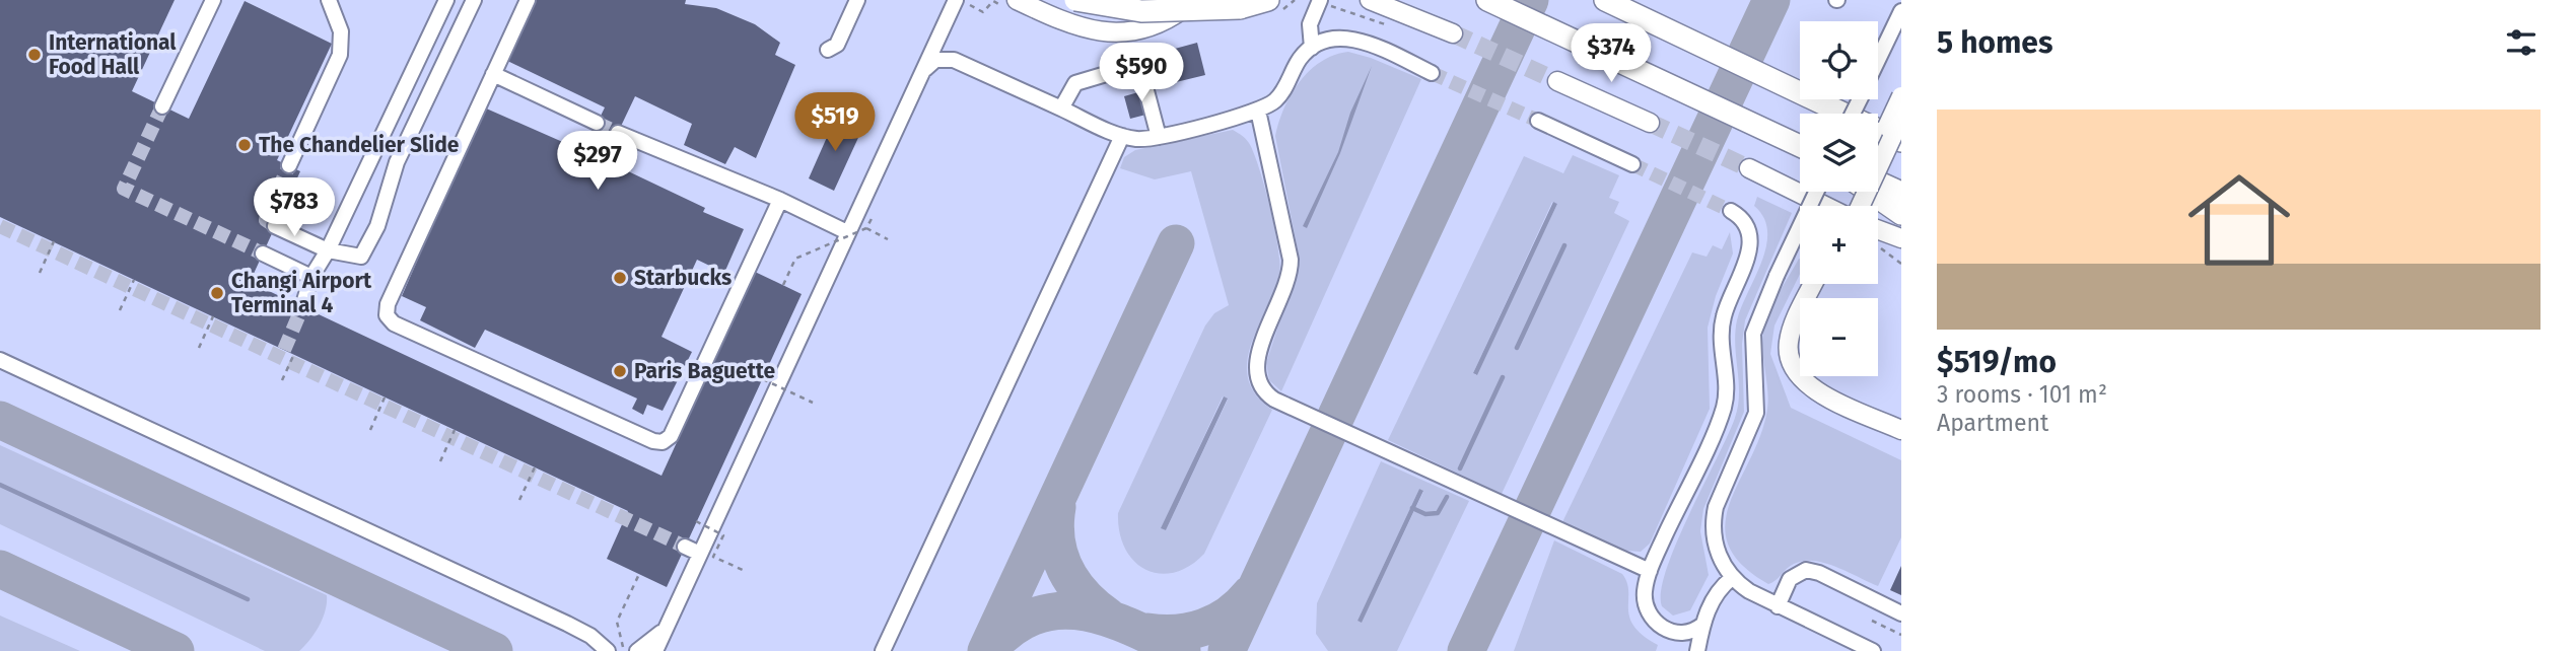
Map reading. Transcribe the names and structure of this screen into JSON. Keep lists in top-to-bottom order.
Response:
{
  "places": [
    "International Food Hall",
    "The Chandelier Slide",
    "Starbucks",
    "Changi Airport Terminal 4",
    "Paris Baguette"
  ],
  "page": {
    "heading": "5 homes",
    "map_buttons": ["+", "−"],
    "price": [
      "$374",
      "$590",
      "$519",
      "$297",
      "$783"
    ],
    "list": [
      {
        "name": "$519/mo",
        "note": "3 rooms · 101 m² · Apartment"
      }
    ]
  }
}
